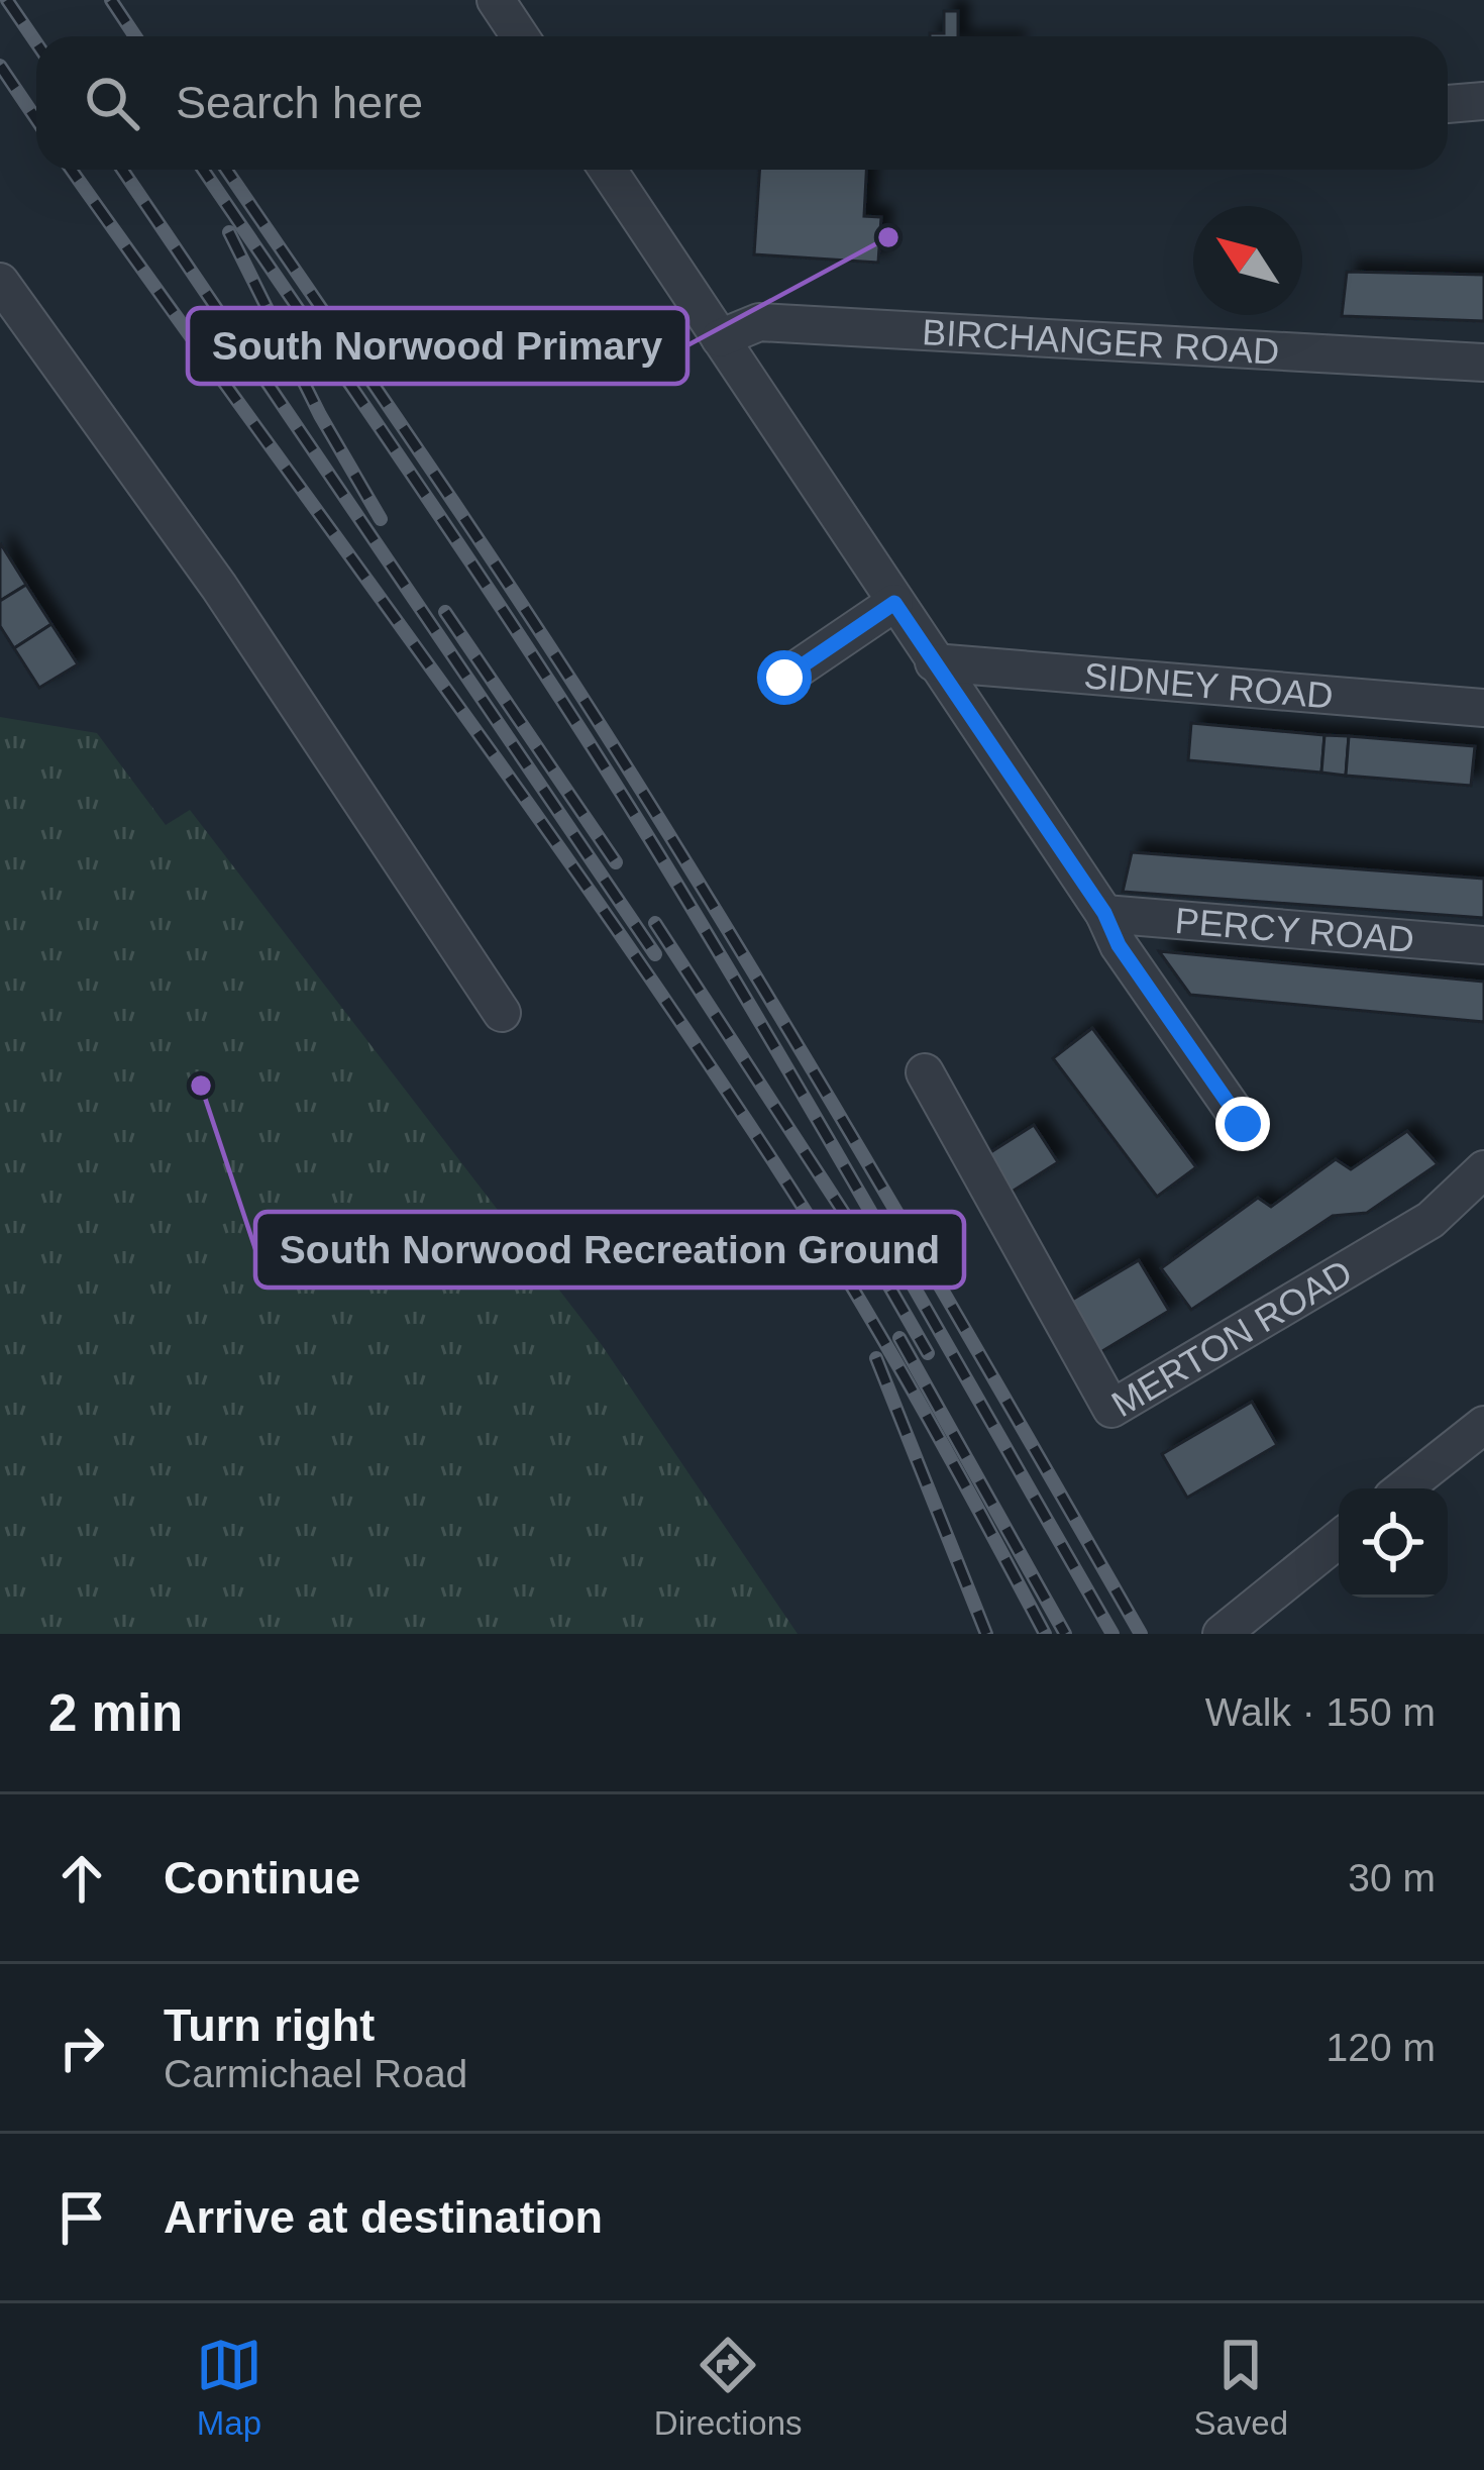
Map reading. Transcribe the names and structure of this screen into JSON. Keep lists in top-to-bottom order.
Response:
{
  "streets": {
    "street": [
      "BIRCHANGER ROAD",
      "SIDNEY ROAD",
      "PERCY ROAD",
      "MERTON ROAD"
    ]
  },
  "places": ["South Norwood Primary", "South Norwood Recreation Ground"],
  "north": "top left",
  "page": {
    "search": "Search here",
    "heading": ["2 min", "Walk · 150 m"],
    "list": [
      ["Continue", "30 m"],
      ["Turn right", "Carmichael Road", "120 m"],
      "Arrive at destination"
    ],
    "nav": ["Map", "Directions", "Saved"]
  }
}
